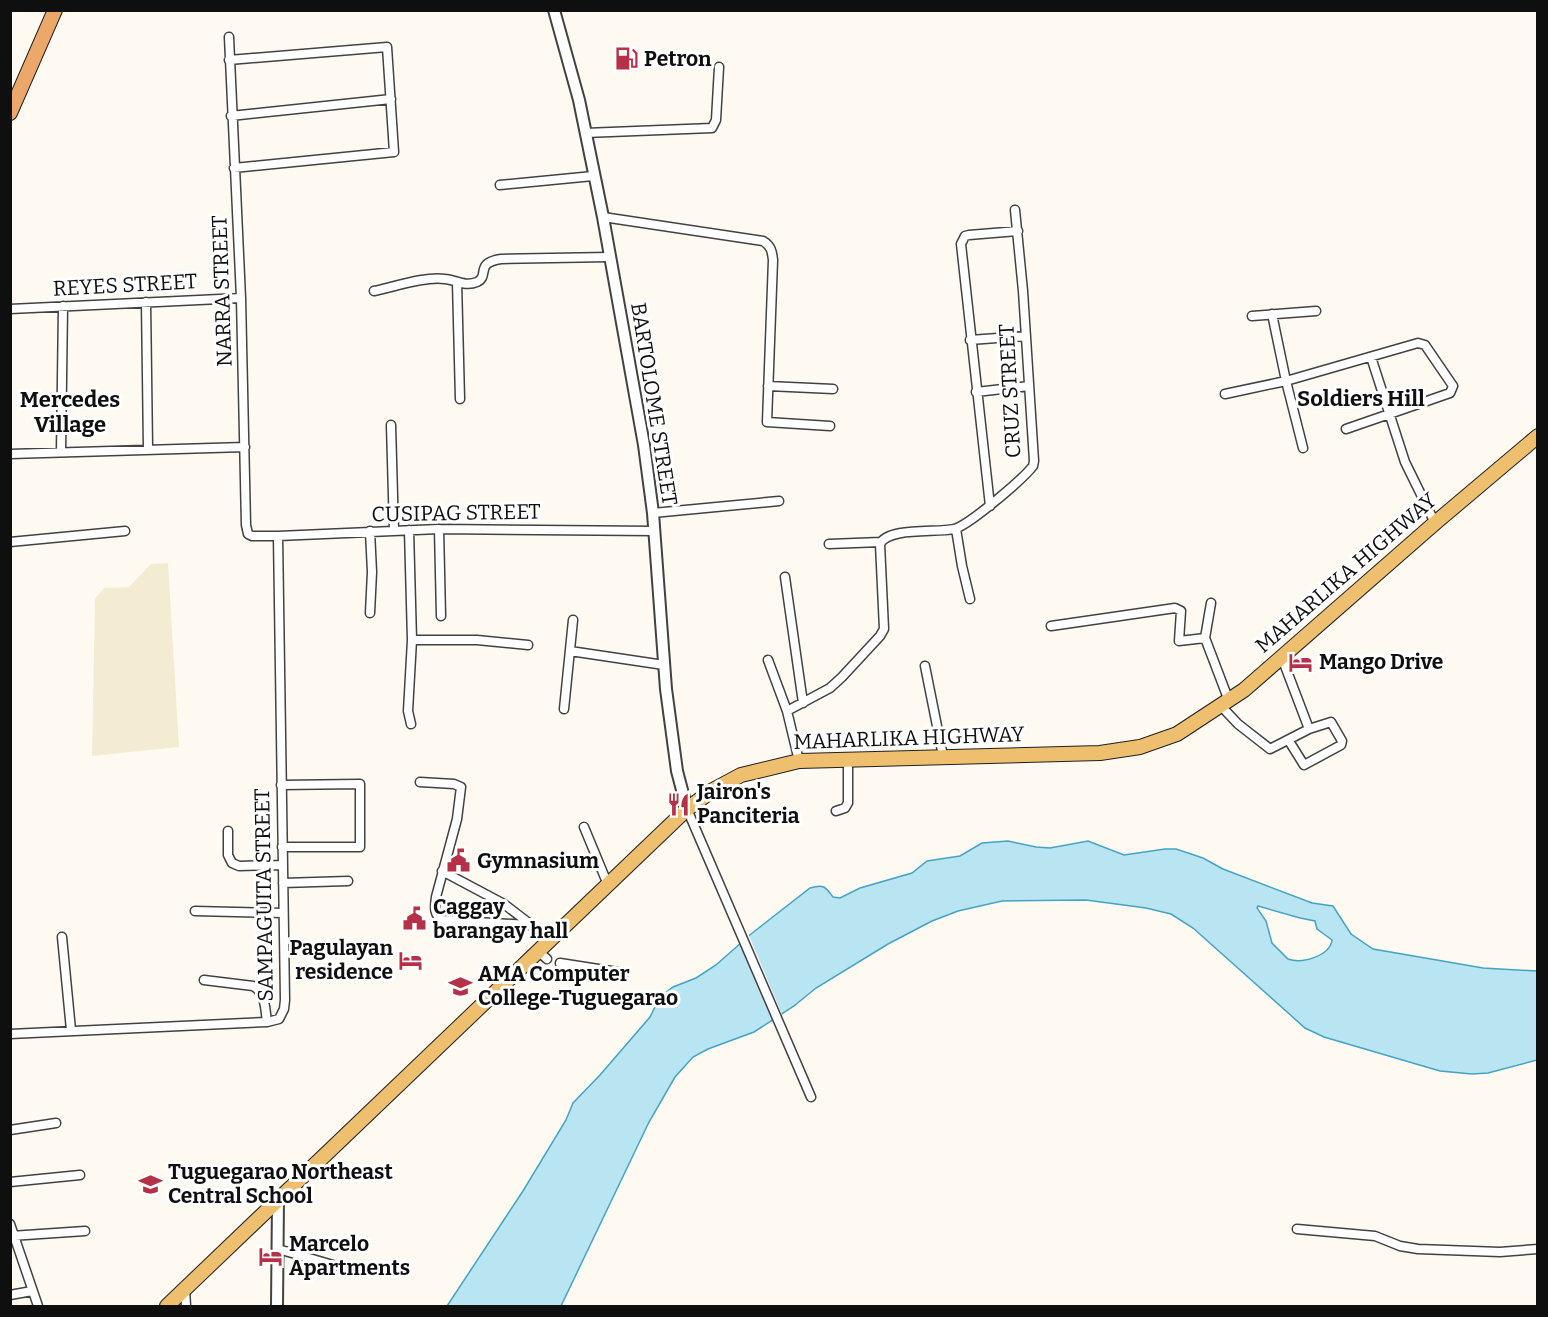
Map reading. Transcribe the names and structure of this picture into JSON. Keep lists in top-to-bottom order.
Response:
{
  "streets": {
    "main road": ["MAHARLIKA HIGHWAY"],
    "street": [
      "REYES STREET",
      "NARRA STREET",
      "CRUZ STREET",
      "BARTOLOME STREET",
      "CUSIPAG STREET",
      "SAMPAGUITA STREET"
    ]
  },
  "crossings": [
    ["REYES STREET", "NARRA STREET"],
    ["NARRA STREET", "CUSIPAG STREET"],
    ["BARTOLOME STREET", "CUSIPAG STREET"],
    ["BARTOLOME STREET", "MAHARLIKA HIGHWAY"],
    ["CUSIPAG STREET", "SAMPAGUITA STREET"]
  ],
  "districts": ["Soldiers Hill", "Mercedes Village"],
  "places": {
    "fuel station": ["Petron"],
    "hotel": ["Mango Drive", "Pagulayan residence", "Marcelo Apartments"],
    "restaurant": ["Jairon's Panciteria"],
    "public building": ["Gymnasium", "Caggay barangay hall"],
    "school or university": ["AMA Computer College-Tuguegarao", "Tuguegarao Northeast Central School"]
  }
}
